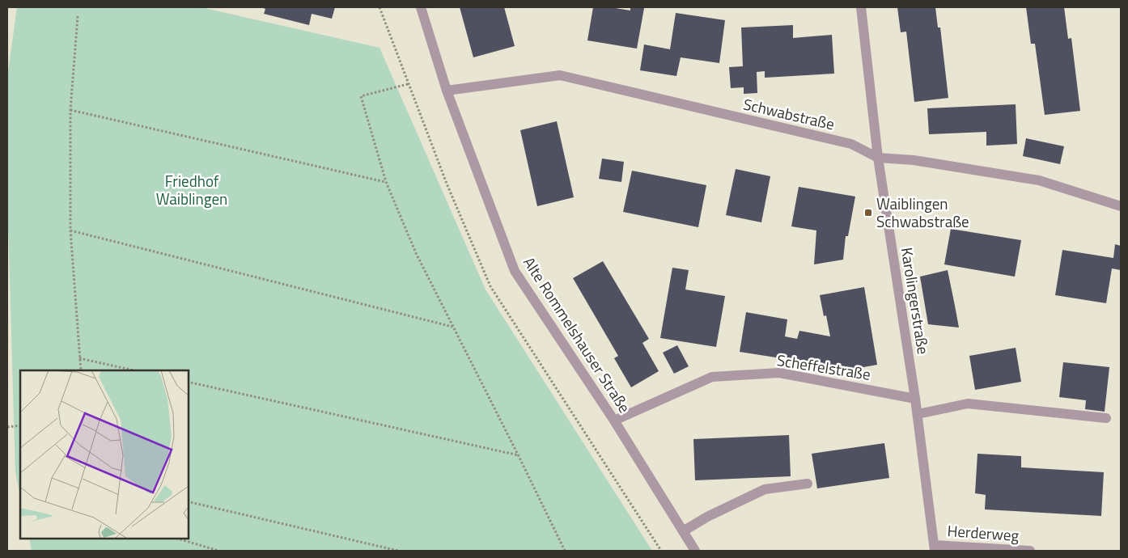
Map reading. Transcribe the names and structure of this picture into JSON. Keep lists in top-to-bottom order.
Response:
{
  "streets": {
    "street": [
      "Schwabstraße",
      "Karolingerstraße",
      "Alte Rommelshauser Straße",
      "Scheffelstraße",
      "Herderweg"
    ]
  },
  "crossings": [
    ["Schwabstraße", "Karolingerstraße"],
    ["Schwabstraße", "Alte Rommelshauser Straße"],
    ["Karolingerstraße", "Scheffelstraße"],
    ["Karolingerstraße", "Herderweg"],
    ["Alte Rommelshauser Straße", "Scheffelstraße"]
  ],
  "parks": ["Friedhof Waiblingen"],
  "places": {
    "transit": ["Waiblingen Schwabstraße"]
  }
}
